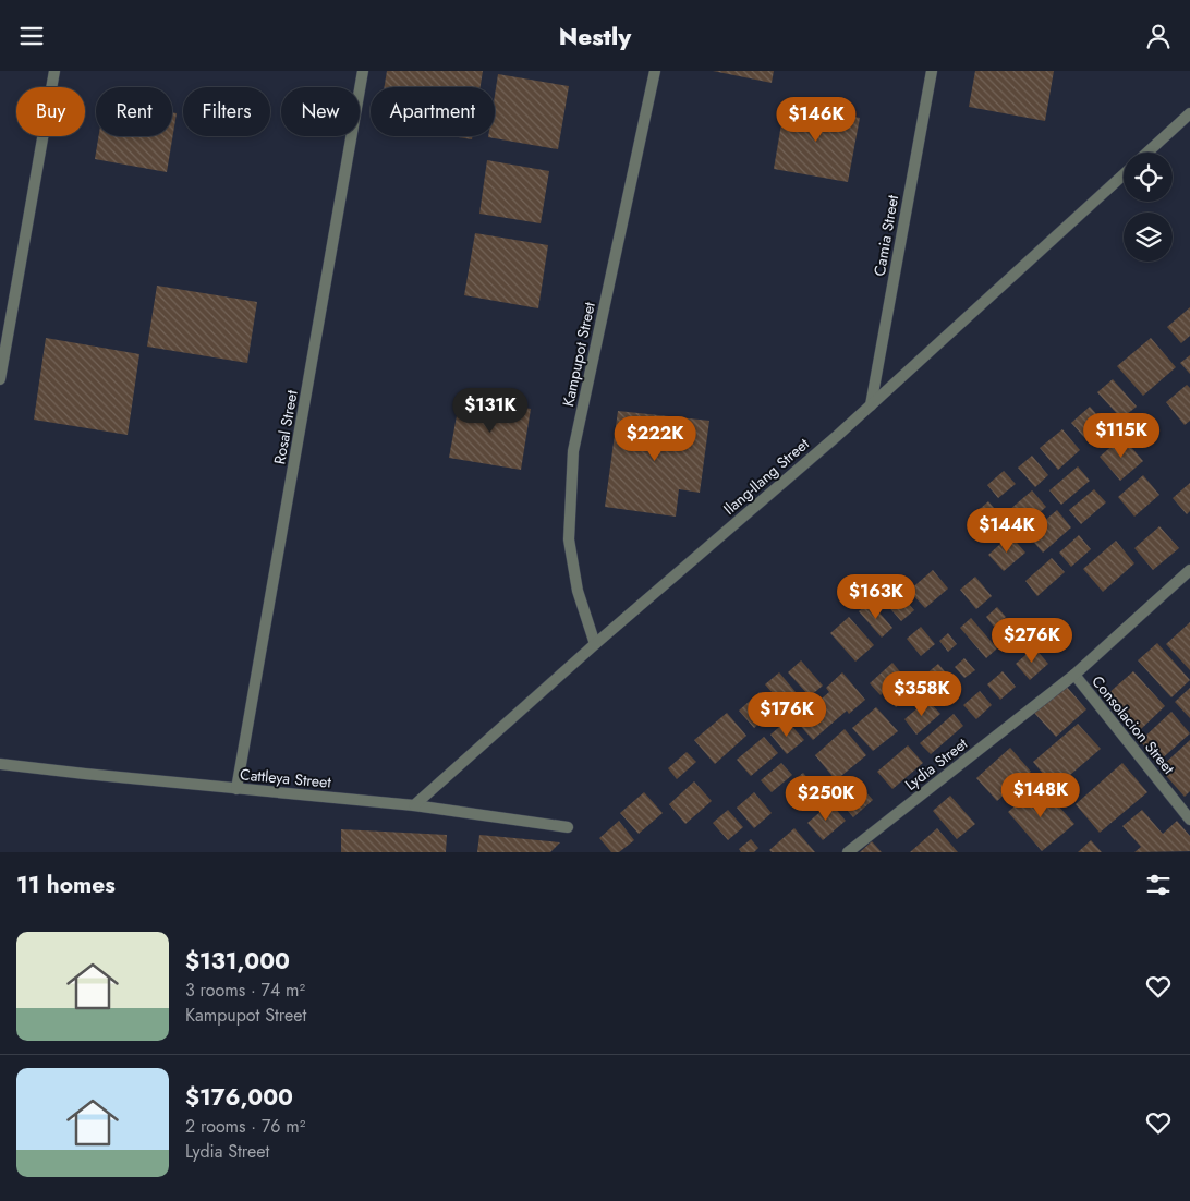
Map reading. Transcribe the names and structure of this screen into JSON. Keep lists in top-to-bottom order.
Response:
{
  "streets": {
    "street": [
      "Camia Street",
      "Kampupot Street",
      "Rosal Street",
      "Ilang-Ilang Street",
      "Consolacion Street",
      "Lydia Street",
      "Cattleya Street"
    ]
  },
  "crossings": [
    ["Camia Street", "Ilang-Ilang Street"],
    ["Kampupot Street", "Ilang-Ilang Street"],
    ["Rosal Street", "Cattleya Street"],
    ["Ilang-Ilang Street", "Cattleya Street"],
    ["Consolacion Street", "Lydia Street"]
  ],
  "page": {
    "header": "Nestly",
    "chip": [
      "Buy",
      "Rent",
      "Filters",
      "New",
      "Apartment"
    ],
    "price": [
      "$146K",
      "$131K",
      "$115K",
      "$222K",
      "$144K",
      "$163K",
      "$276K",
      "$358K",
      "$176K",
      "$148K",
      "$250K"
    ],
    "heading": "11 homes",
    "list": [
      {
        "name": "$131,000",
        "note": "3 rooms · 74 m² · Kampupot Street"
      },
      {
        "name": "$176,000",
        "note": "2 rooms · 76 m² · Lydia Street"
      }
    ]
  }
}
